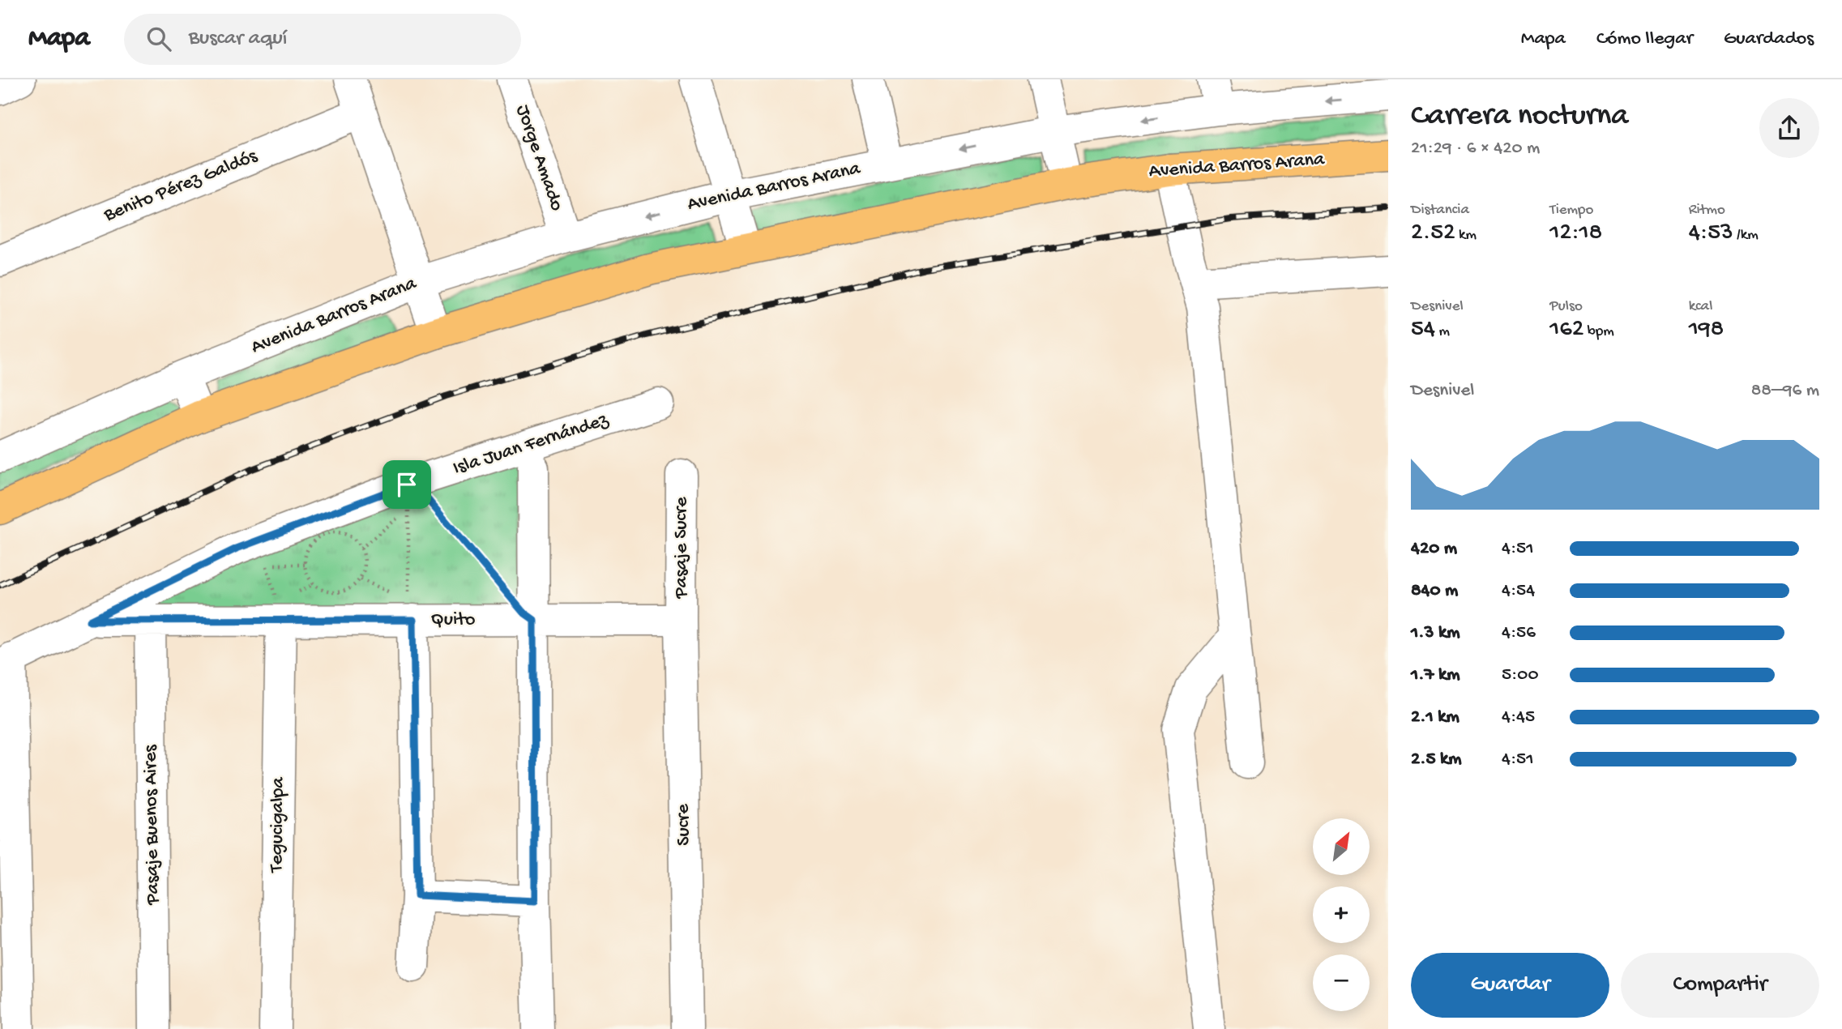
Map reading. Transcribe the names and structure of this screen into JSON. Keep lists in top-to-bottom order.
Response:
{
  "streets": {
    "main road": ["Avenida Barros Arana"],
    "street": [
      "Jorge Amado",
      "Benito Pérez Galdós",
      "Isla Juan Fernández",
      "Pasaje Sucre",
      "Quito",
      "Pasaje Buenos Aires",
      "Tegucigalpa",
      "Sucre"
    ]
  },
  "crossings": [
    ["Jorge Amado", "Avenida Barros Arana"],
    ["Isla Juan Fernández", "Quito"],
    ["Pasaje Sucre", "Quito"],
    ["Pasaje Sucre", "Sucre"],
    ["Quito", "Pasaje Buenos Aires"],
    ["Quito", "Tegucigalpa"],
    ["Quito", "Sucre"]
  ],
  "north": "top right",
  "page": {
    "header": "Mapa",
    "search": "Buscar aquí",
    "nav": ["Mapa", "Cómo llegar", "Guardados"],
    "heading": ["Carrera nocturna", "21:29 · 6 × 420 m"],
    "stats": [
      ["Distancia", "2.52 km"],
      ["Tiempo", "12:18"],
      ["Ritmo", "4:53 /km"],
      ["Desnivel", "54 m"],
      ["Pulso", "162 bpm"],
      ["kcal", "198"]
    ],
    "chart": ["Desnivel", "88–96 m"],
    "list": [
      {
        "name": "420 m",
        "note": "4:51"
      },
      {
        "name": "840 m",
        "note": "4:54"
      },
      {
        "name": "1.3 km",
        "note": "4:56"
      },
      {
        "name": "1.7 km",
        "note": "5:00"
      },
      {
        "name": "2.1 km",
        "note": "4:45"
      },
      {
        "name": "2.5 km",
        "note": "4:51"
      }
    ],
    "map_buttons": ["+", "−"],
    "buttons": ["Guardar", "Compartir"]
  }
}
